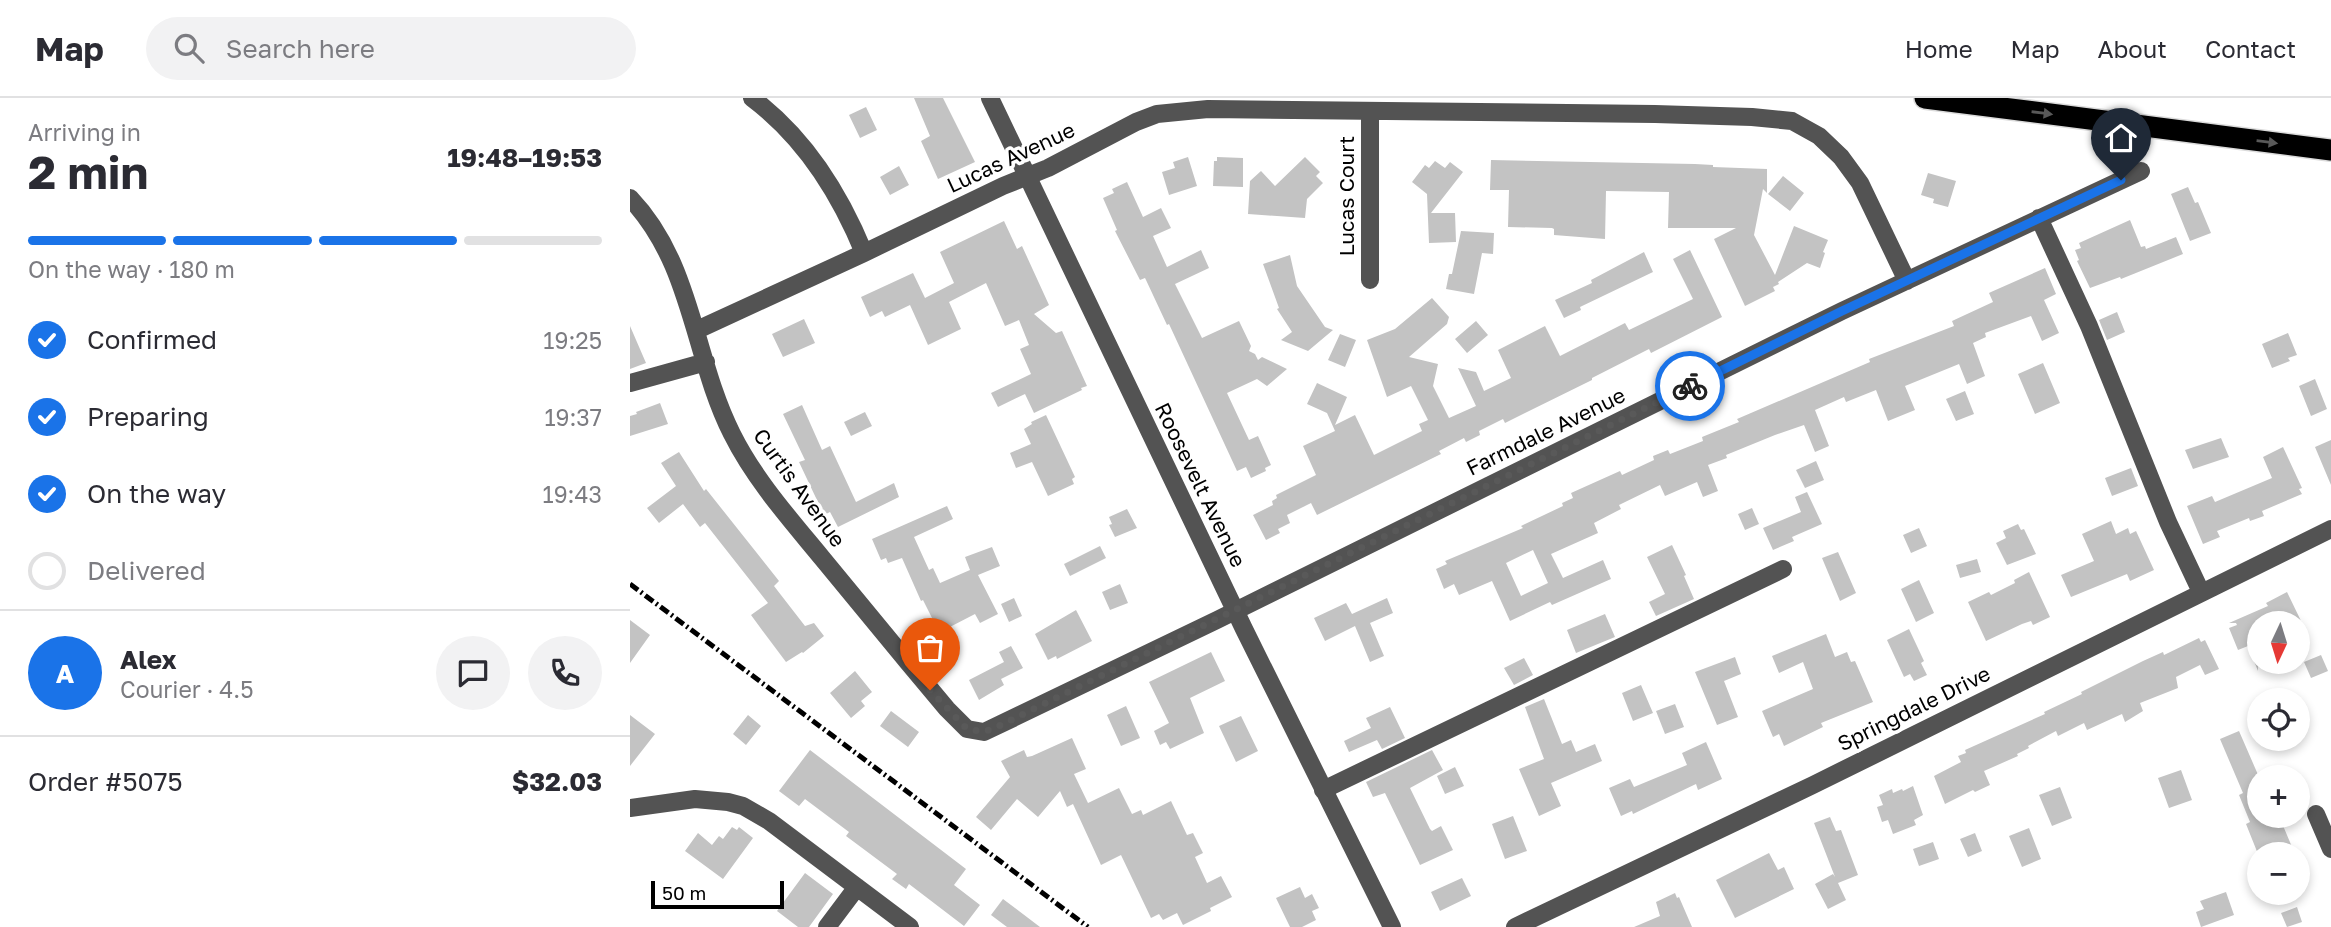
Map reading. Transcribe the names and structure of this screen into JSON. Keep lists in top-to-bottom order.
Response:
{
  "streets": {
    "street": [
      "Lucas Avenue",
      "Lucas Court",
      "Farmdale Avenue",
      "Roosevelt Avenue",
      "Curtis Avenue",
      "Springdale Drive"
    ]
  },
  "crossings": [
    ["Lucas Avenue", "Lucas Court"],
    ["Lucas Avenue", "Farmdale Avenue"],
    ["Lucas Avenue", "Roosevelt Avenue"],
    ["Lucas Avenue", "Curtis Avenue"],
    ["Farmdale Avenue", "Roosevelt Avenue"],
    ["Farmdale Avenue", "Curtis Avenue"]
  ],
  "scale_bar": "50 m",
  "north": "bottom",
  "page": {
    "header": "Map",
    "search": "Search here",
    "nav": [
      "Home",
      "Map",
      "About",
      "Contact"
    ],
    "heading": ["2 min", "Arriving in", "19:48–19:53"],
    "panel": [
      "Alex",
      "Courier · 4.5",
      "Order #5075",
      "$32.03"
    ],
    "bar": "On the way · 180 m",
    "list": [
      ["Confirmed", "19:25"],
      ["Preparing", "19:37"],
      ["On the way", "19:43"],
      "Delivered"
    ],
    "map_buttons": ["+", "−"],
    "round": "A",
    "scale": "50 m"
  }
}
